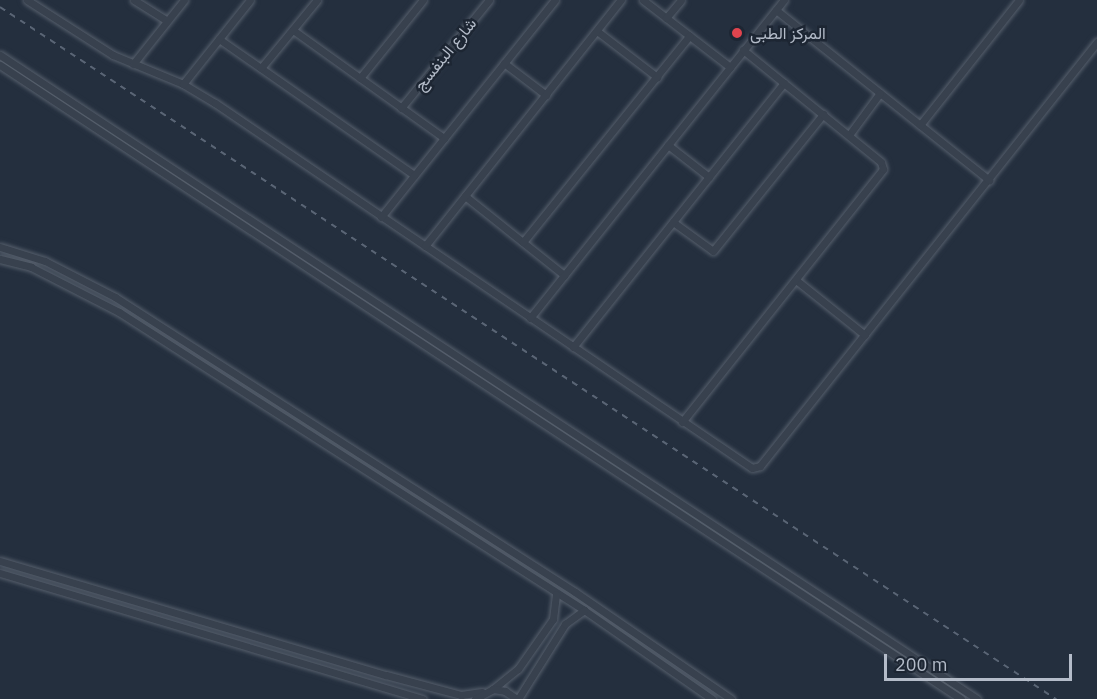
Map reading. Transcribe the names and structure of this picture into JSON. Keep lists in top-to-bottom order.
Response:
{
  "streets": {
    "street": ["شارع البنفسج"]
  },
  "places": ["المركز الطبى"],
  "scale_bar": "200 m"
}
